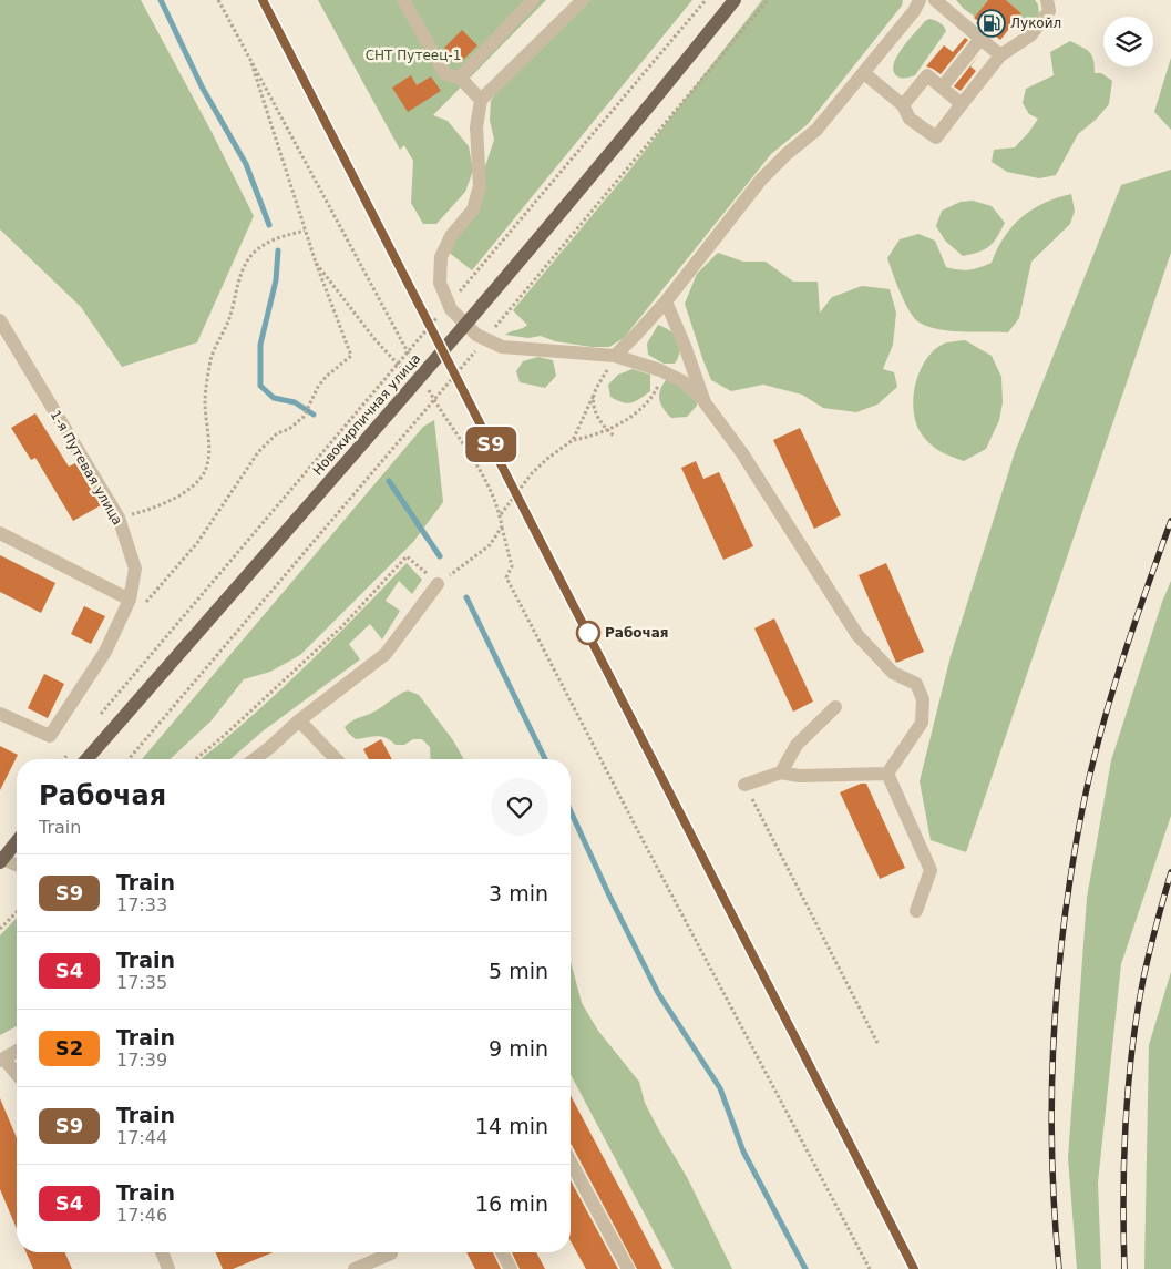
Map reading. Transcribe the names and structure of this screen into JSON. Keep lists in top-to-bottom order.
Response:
{
  "streets": {
    "main road": ["Новокирпичная улица"],
    "street": ["1-я Путевая улица"]
  },
  "parks": ["СНТ Путеец-1"],
  "places": {
    "fuel station": ["Лукойл"],
    "other": ["Рабочая"]
  },
  "page": {
    "on_map": "S9",
    "heading": ["Рабочая", "Train"],
    "list": [
      {
        "mark": "S9",
        "name": "Train",
        "note": "17:33",
        "value": "3 min"
      },
      {
        "mark": "S4",
        "name": "Train",
        "note": "17:35",
        "value": "5 min"
      },
      {
        "mark": "S2",
        "name": "Train",
        "note": "17:39",
        "value": "9 min"
      },
      {
        "mark": "S9",
        "name": "Train",
        "note": "17:44",
        "value": "14 min"
      },
      {
        "mark": "S4",
        "name": "Train",
        "note": "17:46",
        "value": "16 min"
      }
    ]
  }
}
